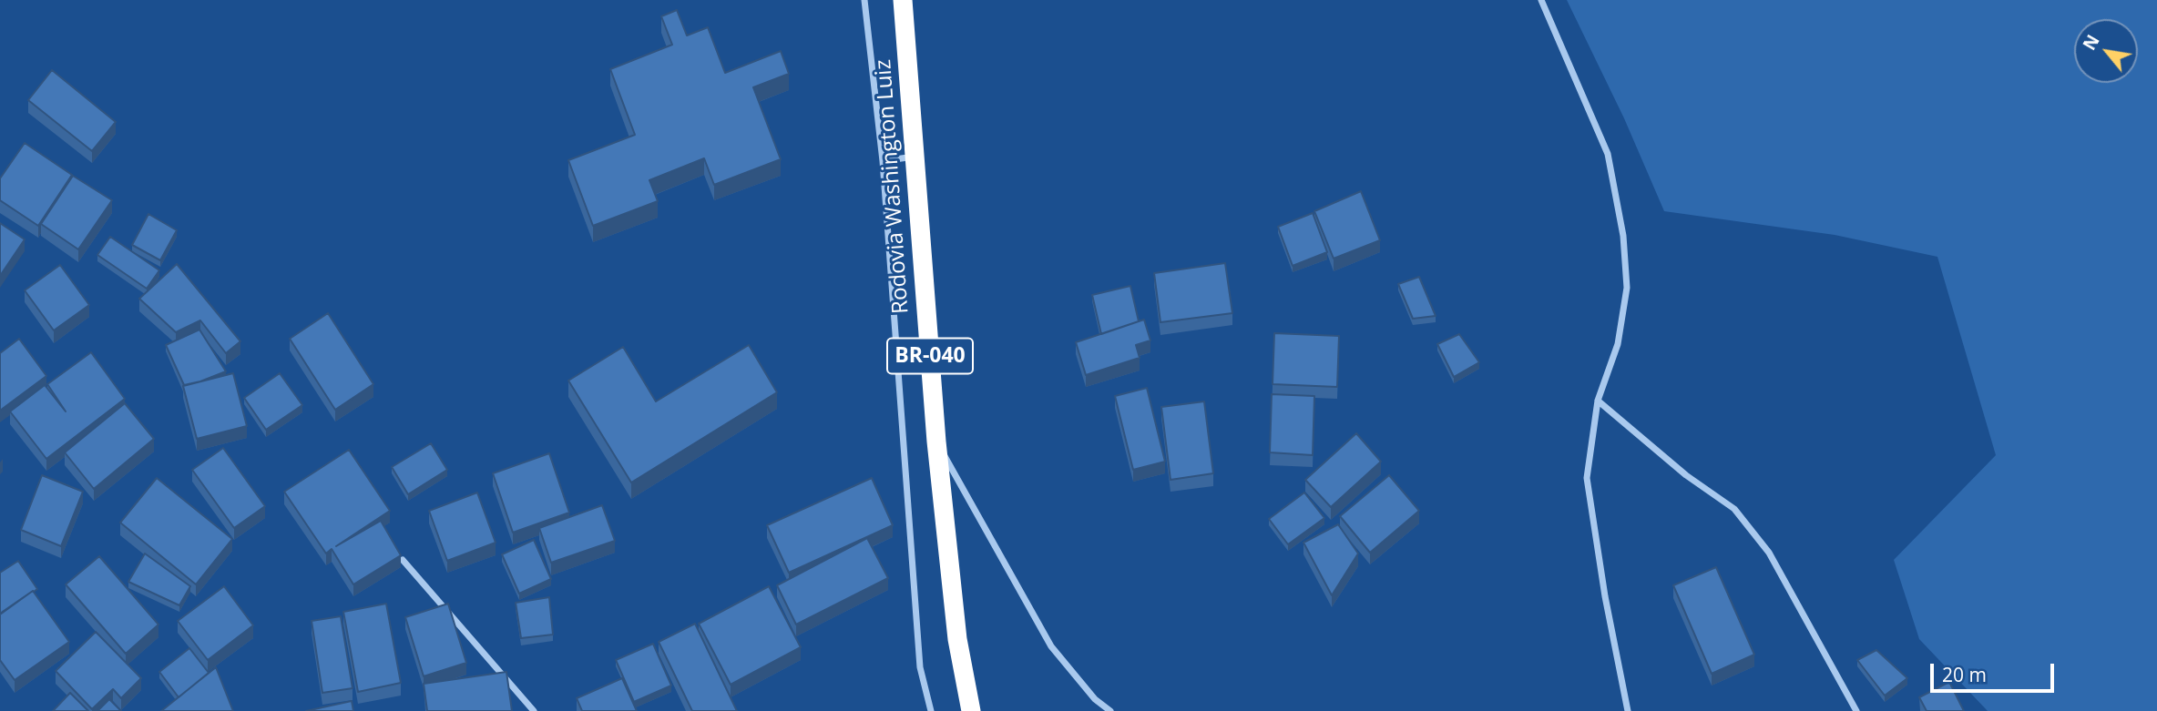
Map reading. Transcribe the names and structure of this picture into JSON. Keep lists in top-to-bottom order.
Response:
{
  "streets": {
    "highway": ["Rodovia Washington Luiz", "BR-040"]
  },
  "scale_bar": "20 m",
  "north": "top left"
}
